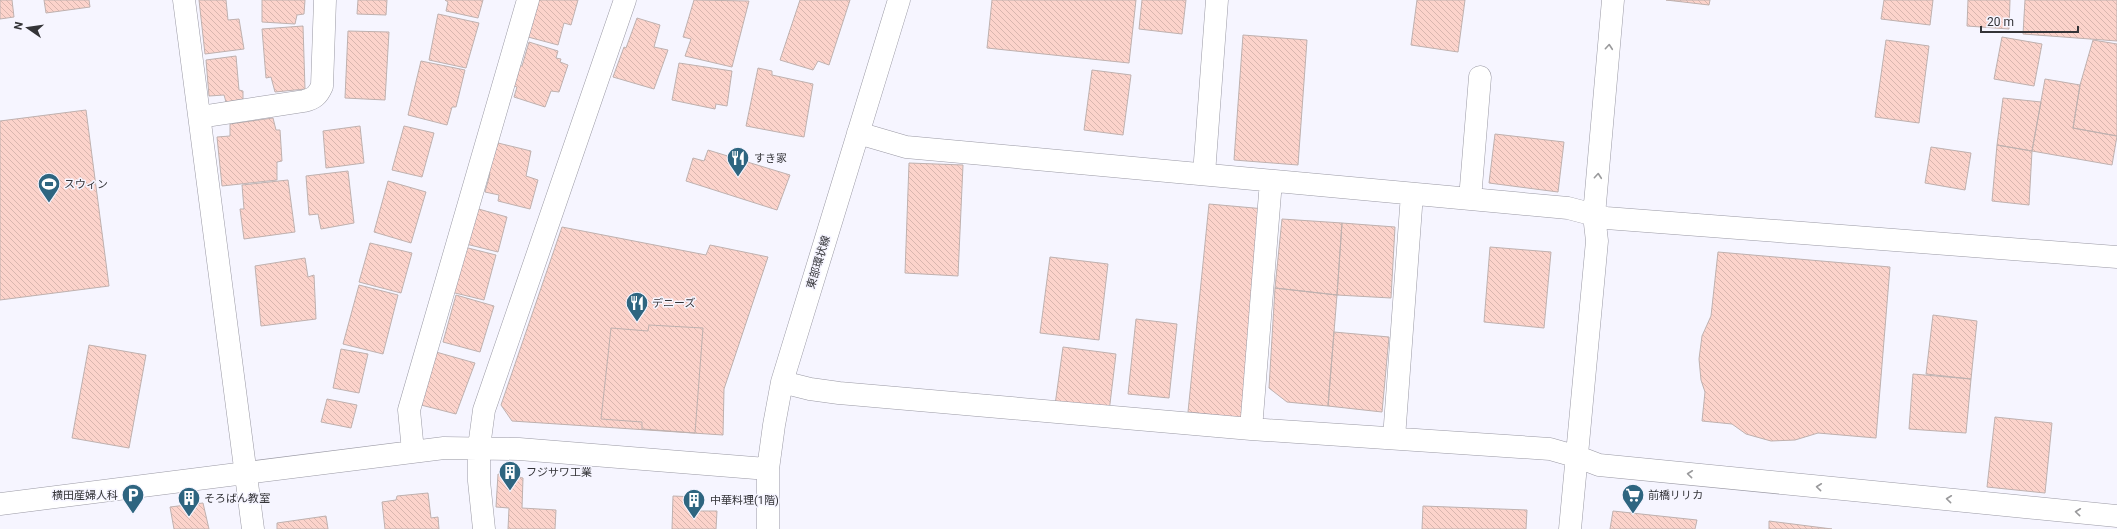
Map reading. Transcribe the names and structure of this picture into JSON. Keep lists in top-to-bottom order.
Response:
{
  "streets": {
    "street": ["東部環状線"]
  },
  "places": {
    "restaurant": ["すき家", "デニーズ"],
    "sports": ["スウィン"],
    "building": ["フジサワ工業", "そろばん教室", "中華料理(1階)"],
    "parking": ["横田産婦人科"],
    "supermarket": ["前橋リリカ"]
  },
  "scale_bar": "20 m",
  "north": "left"
}
